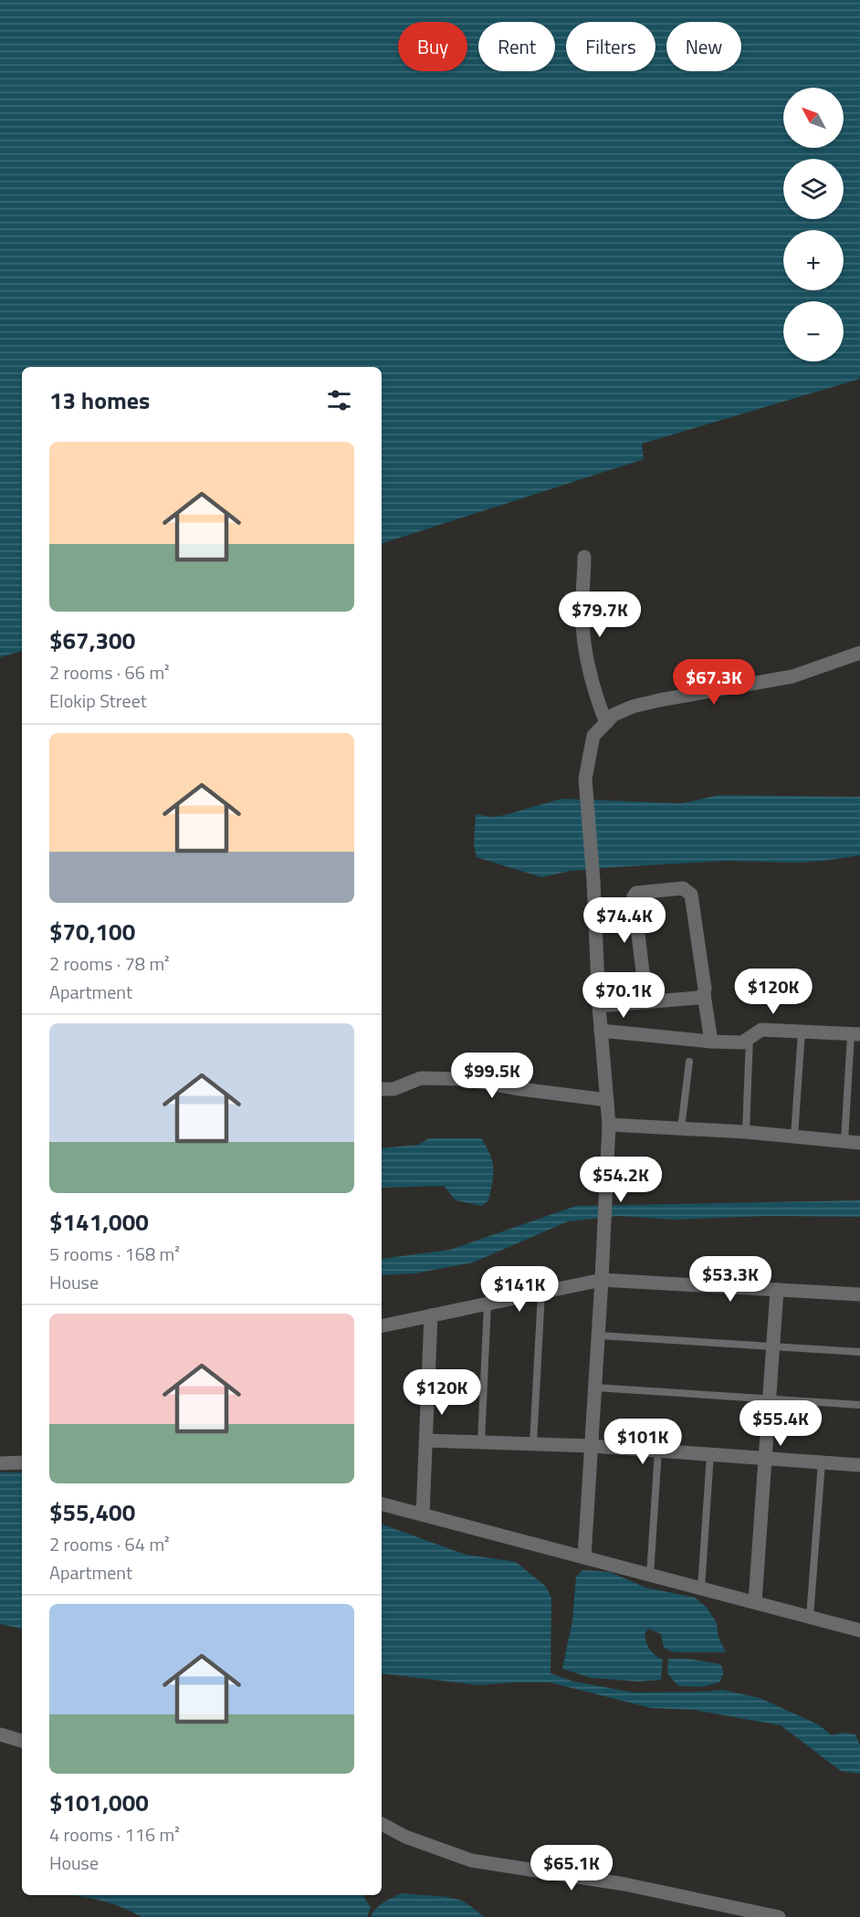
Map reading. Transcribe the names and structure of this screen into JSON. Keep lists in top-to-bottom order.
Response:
{
  "north": "top left",
  "page": {
    "chip": [
      "Buy",
      "Rent",
      "Filters",
      "New"
    ],
    "map_buttons": ["+", "−"],
    "heading": "13 homes",
    "list": [
      {
        "name": "$67,300",
        "note": "2 rooms · 66 m² · Elokip Street"
      },
      {
        "name": "$70,100",
        "note": "2 rooms · 78 m² · Apartment"
      },
      {
        "name": "$141,000",
        "note": "5 rooms · 168 m² · House"
      },
      {
        "name": "$55,400",
        "note": "2 rooms · 64 m² · Apartment"
      },
      {
        "name": "$101,000",
        "note": "4 rooms · 116 m² · House"
      }
    ],
    "price": [
      "$79.7K",
      "$67.3K",
      "$74.4K",
      "$120K",
      "$70.1K",
      "$99.5K",
      "$54.2K",
      "$53.3K",
      "$141K",
      "$120K",
      "$55.4K",
      "$101K",
      "$65.1K"
    ]
  }
}
